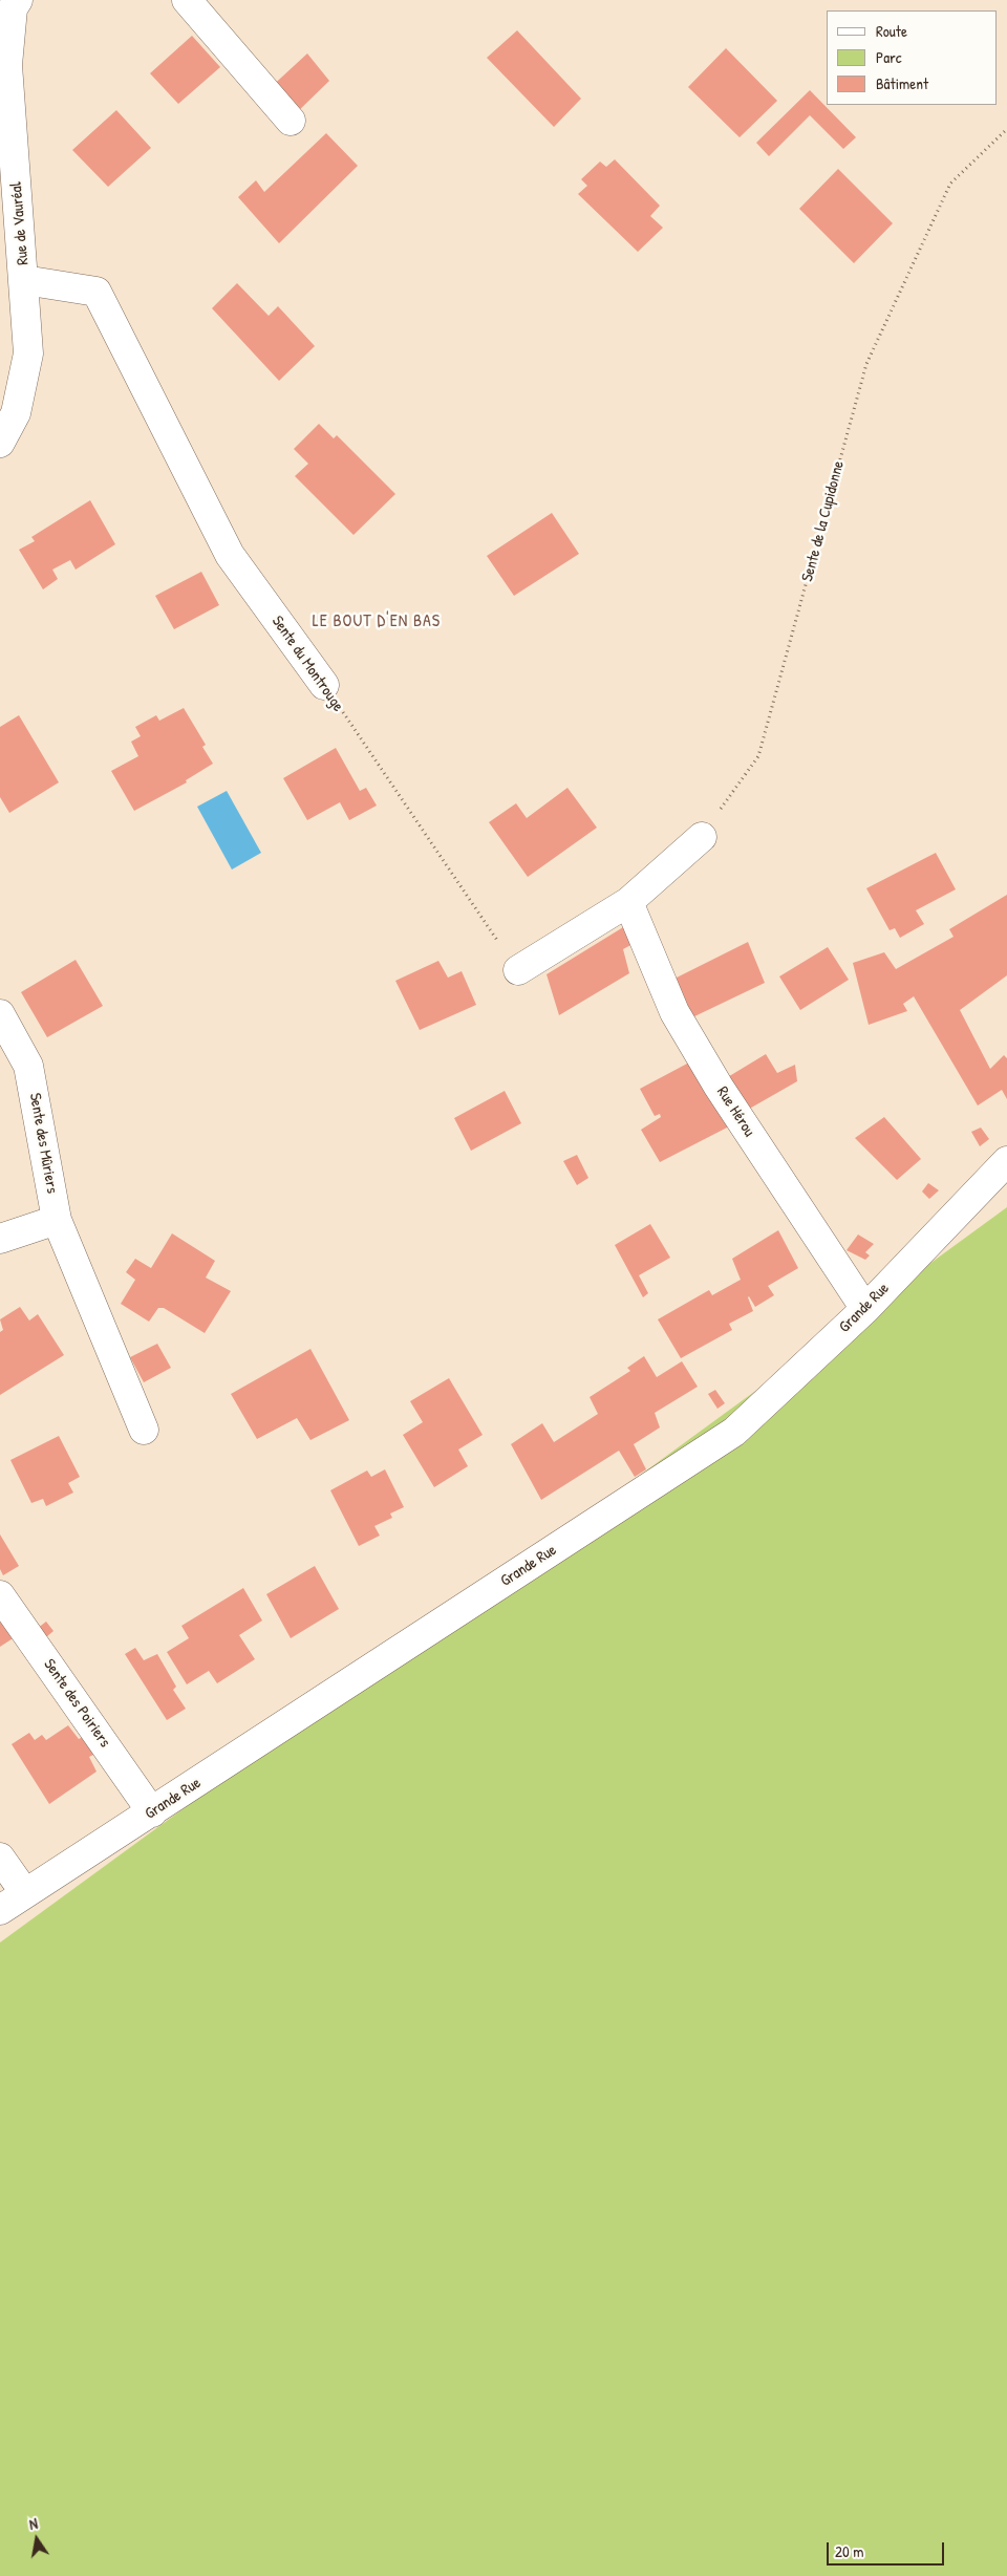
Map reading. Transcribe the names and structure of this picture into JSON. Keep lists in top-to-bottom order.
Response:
{
  "streets": {
    "street": [
      "Rue de Vauréal",
      "Sente du Montrouge",
      "Rue Hérou",
      "Sente des Mûriers",
      "Grande Rue",
      "Sente des Poiriers"
    ],
    "path": ["Sente de la Cupidonne"]
  },
  "crossings": [
    ["Rue de Vauréal", "Sente du Montrouge"],
    ["Rue Hérou", "Grande Rue"],
    ["Grande Rue", "Sente des Poiriers"]
  ],
  "districts": ["LE BOUT D'EN BAS"],
  "legend": ["Route", "Parc", "Bâtiment"],
  "scale_bar": "20 m",
  "north": "top"
}
